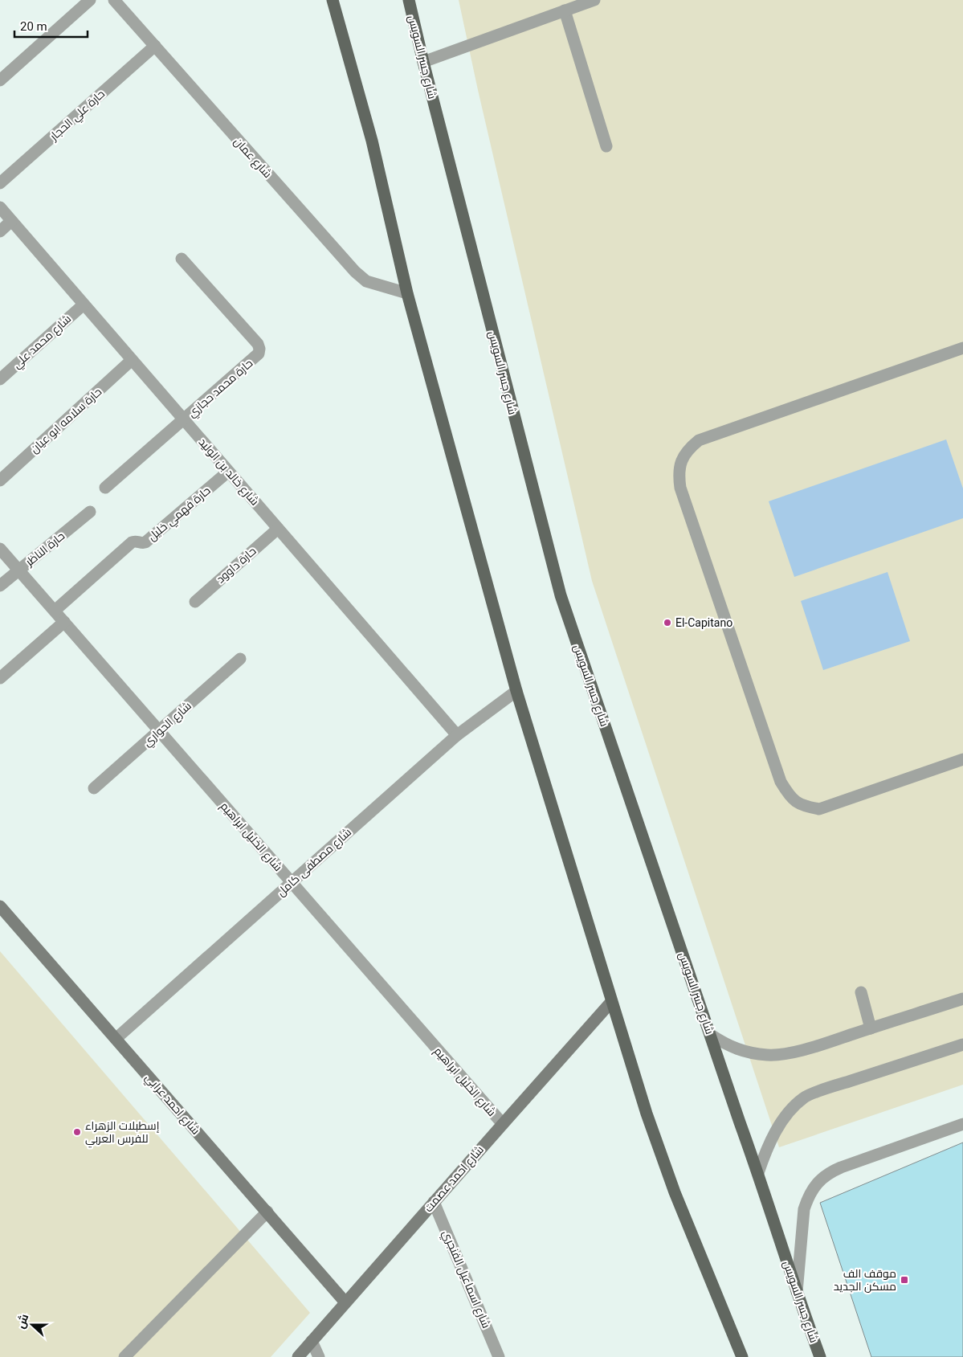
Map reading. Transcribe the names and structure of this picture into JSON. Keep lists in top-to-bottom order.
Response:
{
  "streets": {
    "main road": ["شارع جسر السويس"],
    "street": [
      "حارة علي الحجار",
      "شارع عمان",
      "شارع محمد علي",
      "حارة محمد حجازي",
      "حارة سلامه ابو عيان",
      "شارع خالد بن الوليد",
      "حارة فهمي خليل",
      "حارة الناظر",
      "حارة داوود",
      "شارع الحواري",
      "شارع الخليل ابراهيم",
      "شارع مصطفى كامل",
      "شارع احمد عرابي",
      "شارع احمد عصمت",
      "شارع اسماعيل الفنجري"
    ]
  },
  "crossings": [
    ["حارة علي الحجار", "شارع عمان"],
    ["شارع محمد علي", "شارع خالد بن الوليد"],
    ["حارة محمد حجازي", "شارع خالد بن الوليد"],
    ["حارة سلامه ابو عيان", "شارع خالد بن الوليد"],
    ["شارع خالد بن الوليد", "حارة فهمي خليل"],
    ["شارع خالد بن الوليد", "حارة داوود"],
    ["شارع خالد بن الوليد", "شارع مصطفى كامل"],
    ["حارة فهمي خليل", "شارع الخليل ابراهيم"],
    ["حارة الناظر", "شارع الخليل ابراهيم"],
    ["شارع الحواري", "شارع الخليل ابراهيم"],
    ["شارع الخليل ابراهيم", "شارع مصطفى كامل"],
    ["شارع الخليل ابراهيم", "شارع احمد عصمت"],
    ["شارع مصطفى كامل", "شارع احمد عرابي"],
    ["شارع احمد عرابي", "شارع احمد عصمت"],
    ["شارع احمد عصمت", "شارع اسماعيل الفنجري"]
  ],
  "places": {
    "other": ["El-Capitano", "إسطبلات الزهراء للفرس العربي"],
    "transit": ["موقف الف مسكن الجديد"]
  },
  "scale_bar": "20 m",
  "north": "left"
}
